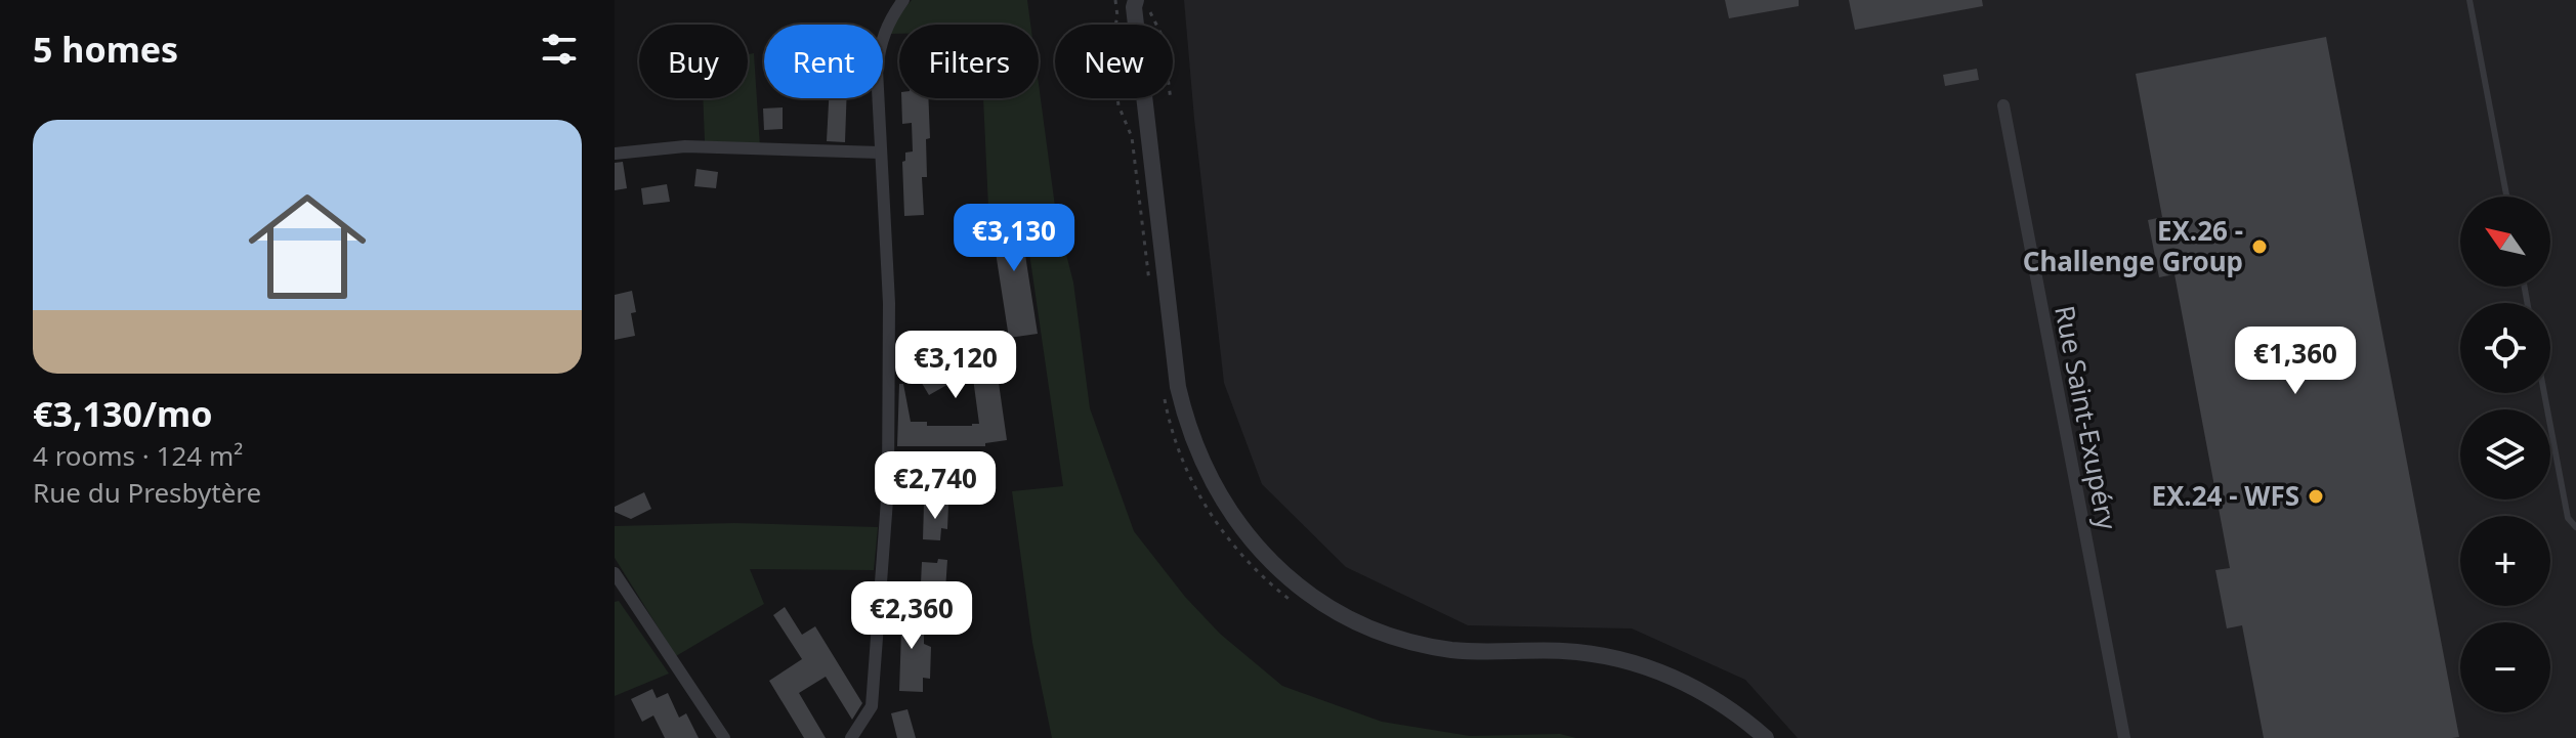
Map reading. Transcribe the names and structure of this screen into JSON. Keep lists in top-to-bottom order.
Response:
{
  "streets": {
    "street": ["Rue Saint-Exupéry"]
  },
  "places": ["EX.26 - Challenge Group", "EX.24 - WFS"],
  "north": "top left",
  "page": {
    "heading": "5 homes",
    "chip": [
      "Buy",
      "Rent",
      "Filters",
      "New"
    ],
    "list": [
      {
        "name": "€3,130/mo",
        "note": "4 rooms · 124 m² · Rue du Presbytère"
      }
    ],
    "map_buttons": ["+", "−"],
    "price": [
      "€3,130",
      "€1,360",
      "€3,120",
      "€2,740",
      "€2,360"
    ]
  }
}
